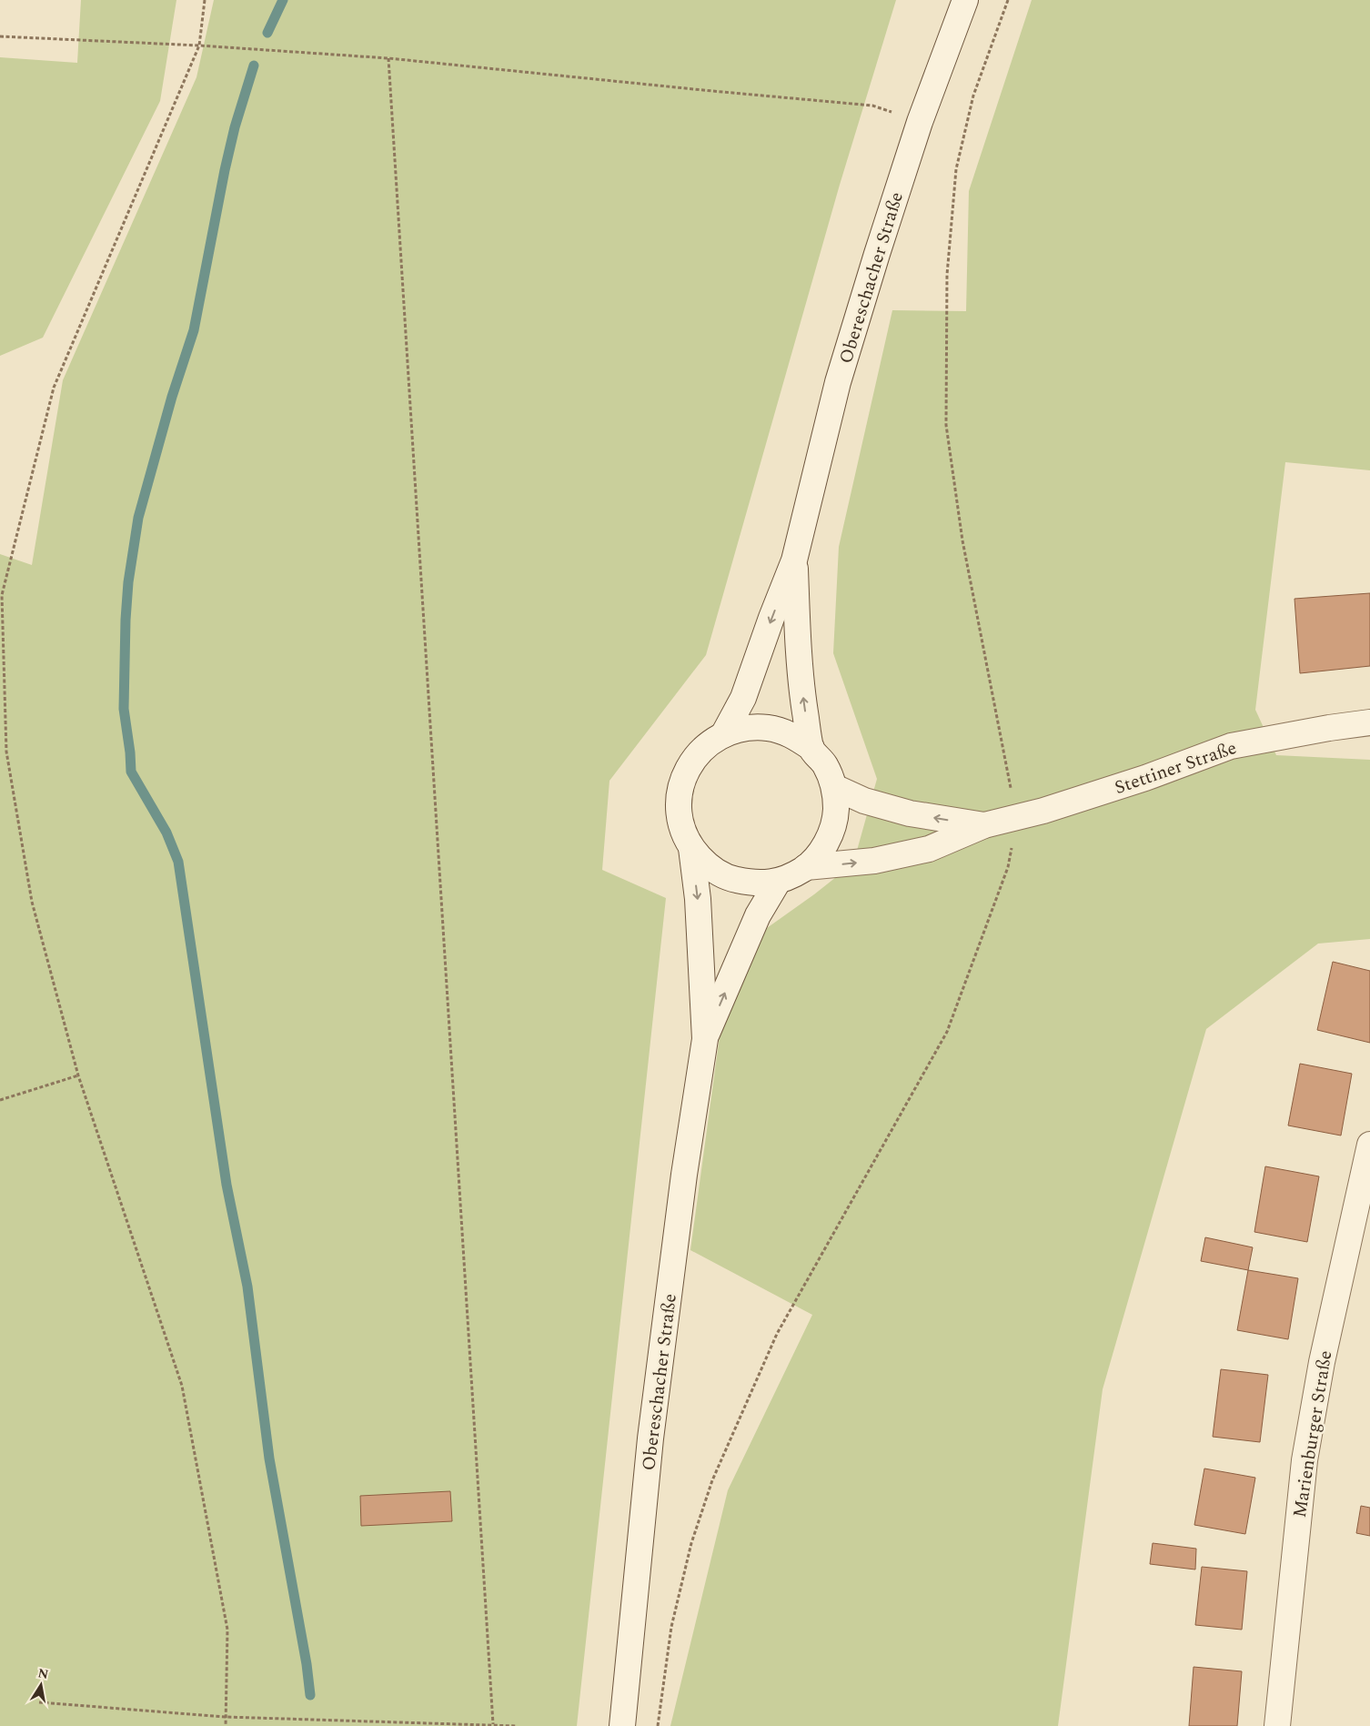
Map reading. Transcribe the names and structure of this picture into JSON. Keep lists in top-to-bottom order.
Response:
{
  "streets": {
    "main road": ["Obereschacher Straße", "Stettiner Straße", "Marienburger Straße"]
  },
  "crossings": [
    ["Obereschacher Straße", "Stettiner Straße"]
  ],
  "north": "top"
}
